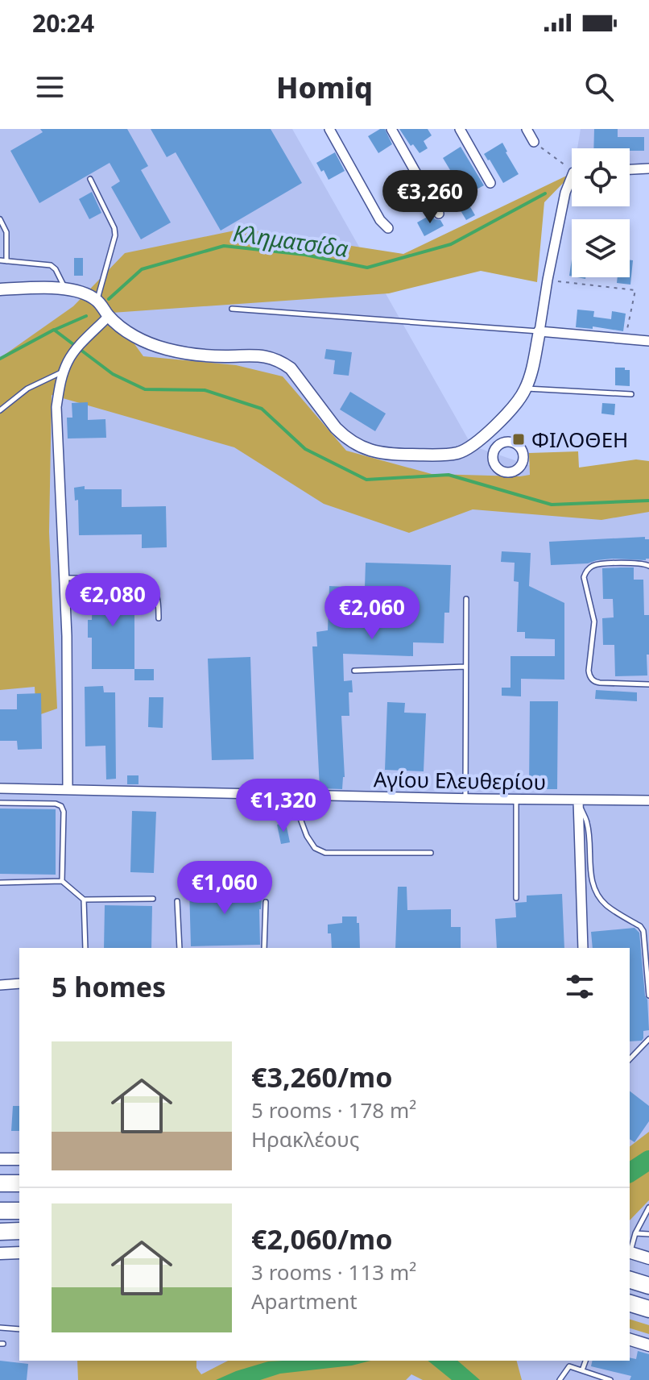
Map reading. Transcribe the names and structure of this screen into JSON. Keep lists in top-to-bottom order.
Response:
{
  "streets": {
    "street": ["Αγίου Ελευθερίου"]
  },
  "water": ["Κληματσίδα"],
  "places": {
    "transit": ["ΦΙΛΟΘΕΗ"]
  },
  "page": {
    "status": "20:24",
    "header": "Homiq",
    "price": [
      "€3,260",
      "€2,080",
      "€2,060",
      "€1,320",
      "€1,060"
    ],
    "heading": "5 homes",
    "list": [
      {
        "name": "€3,260/mo",
        "note": "5 rooms · 178 m² · Ηρακλέους"
      },
      {
        "name": "€2,060/mo",
        "note": "3 rooms · 113 m² · Apartment"
      }
    ]
  }
}
